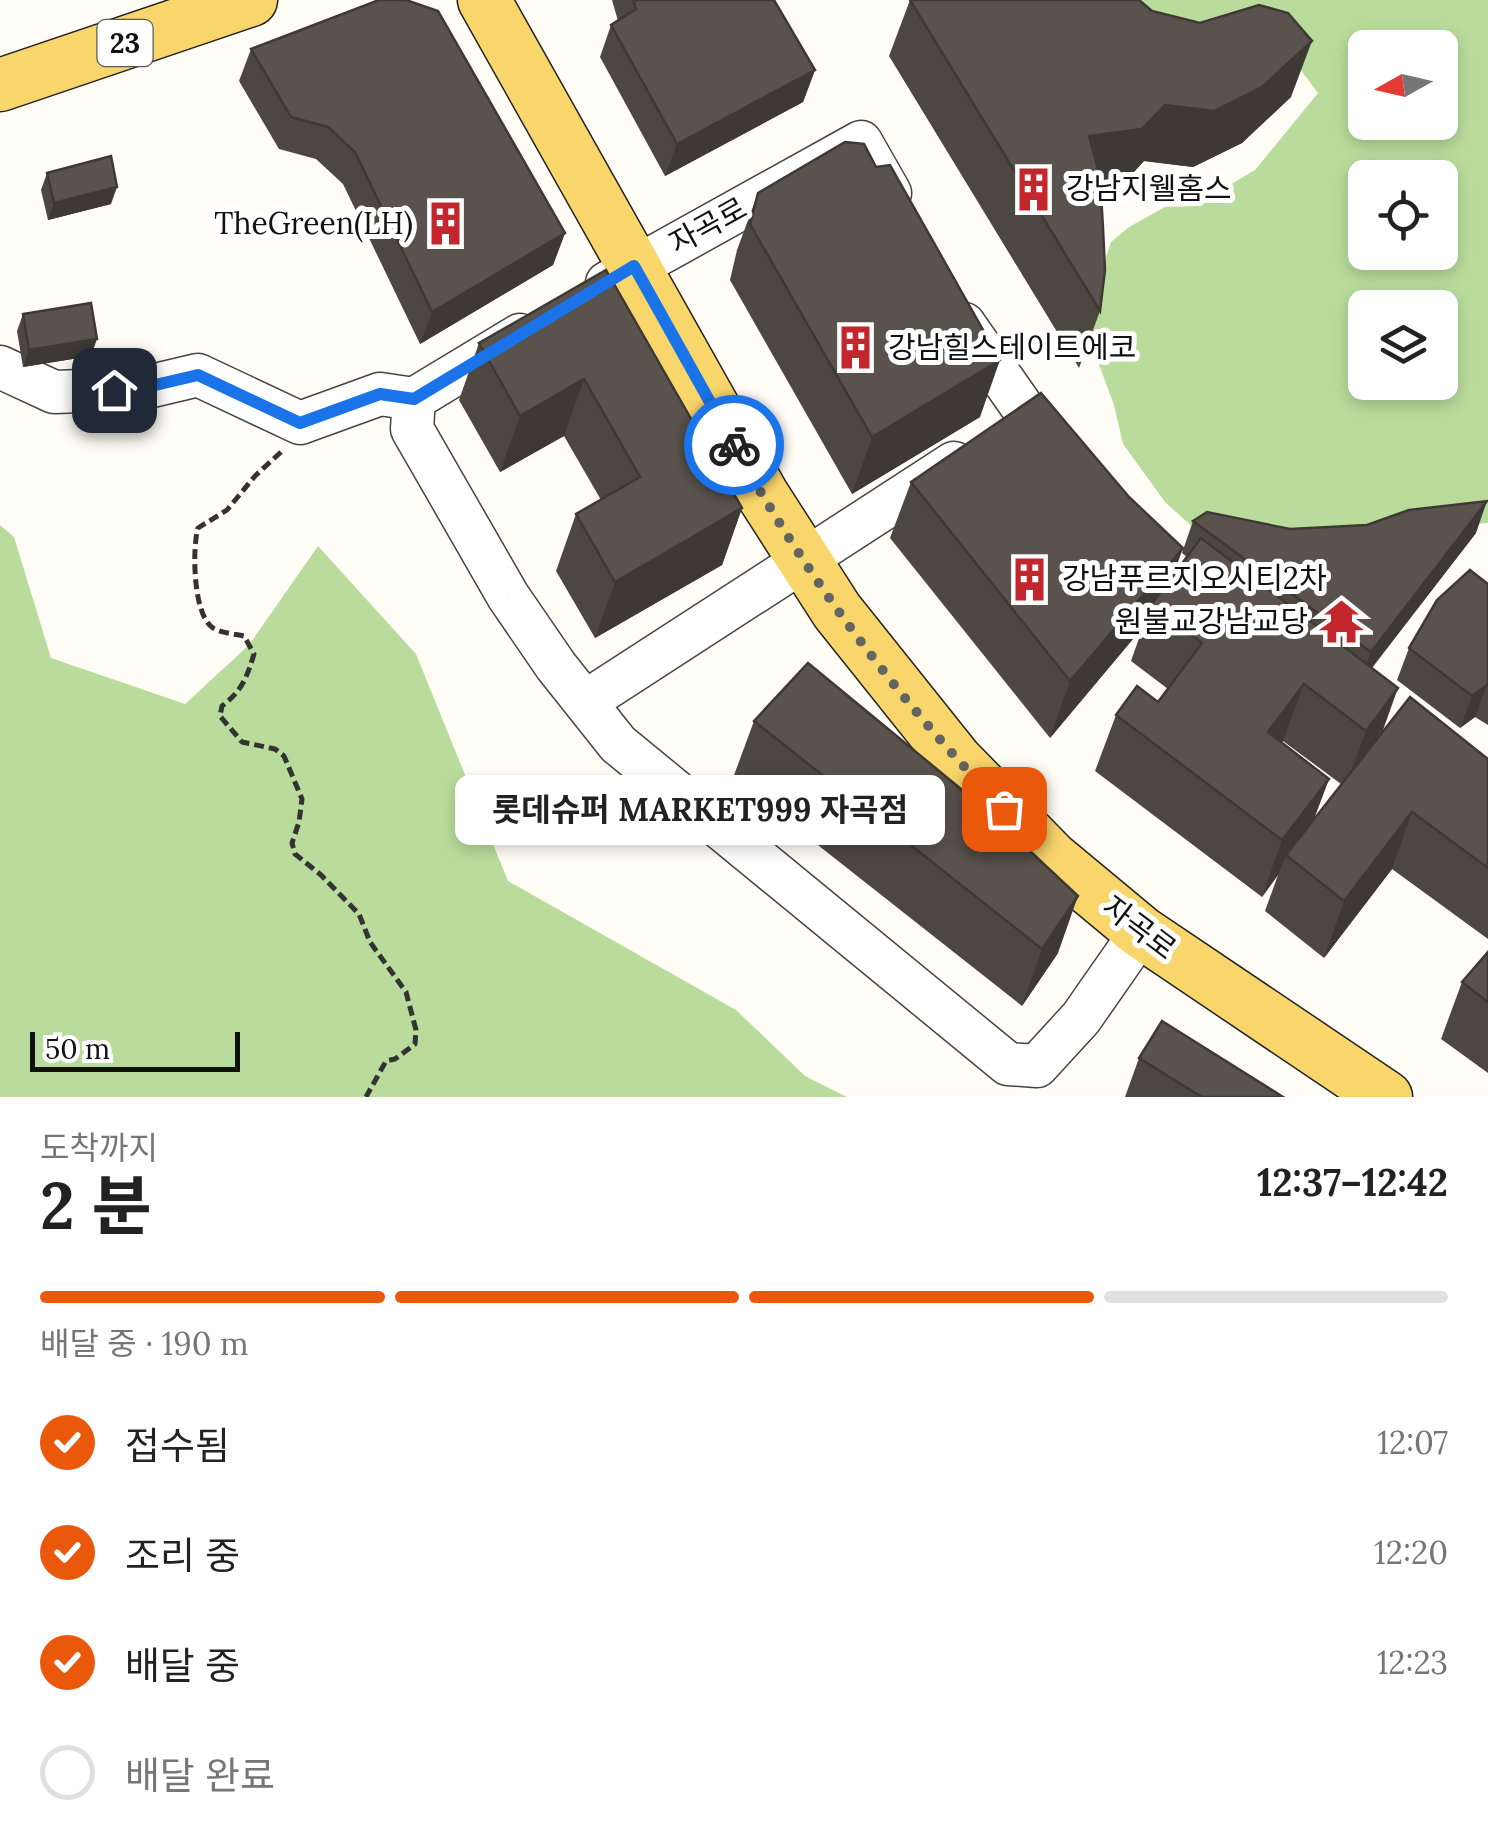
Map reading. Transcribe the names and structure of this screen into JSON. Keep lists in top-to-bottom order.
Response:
{
  "streets": {
    "main road": ["23", "자곡로"]
  },
  "places": {
    "building": [
      "강남지웰홈스",
      "TheGreen(LH)",
      "강남힐스테이트에코",
      "강남푸르지오시티2차"
    ],
    "temple": ["원불교강남교당"],
    "other": ["롯데슈퍼 MARKET999 자곡점"]
  },
  "scale_bar": "50 m",
  "north": "left",
  "page": {
    "bubble": "롯데슈퍼 MARKET999 자곡점",
    "scale": "50 m",
    "heading": ["2 분", "도착까지", "12:37–12:42"],
    "bar": "배달 중 · 190 m",
    "list": [
      ["접수됨", "12:07"],
      ["조리 중", "12:20"],
      ["배달 중", "12:23"],
      "배달 완료"
    ]
  }
}
